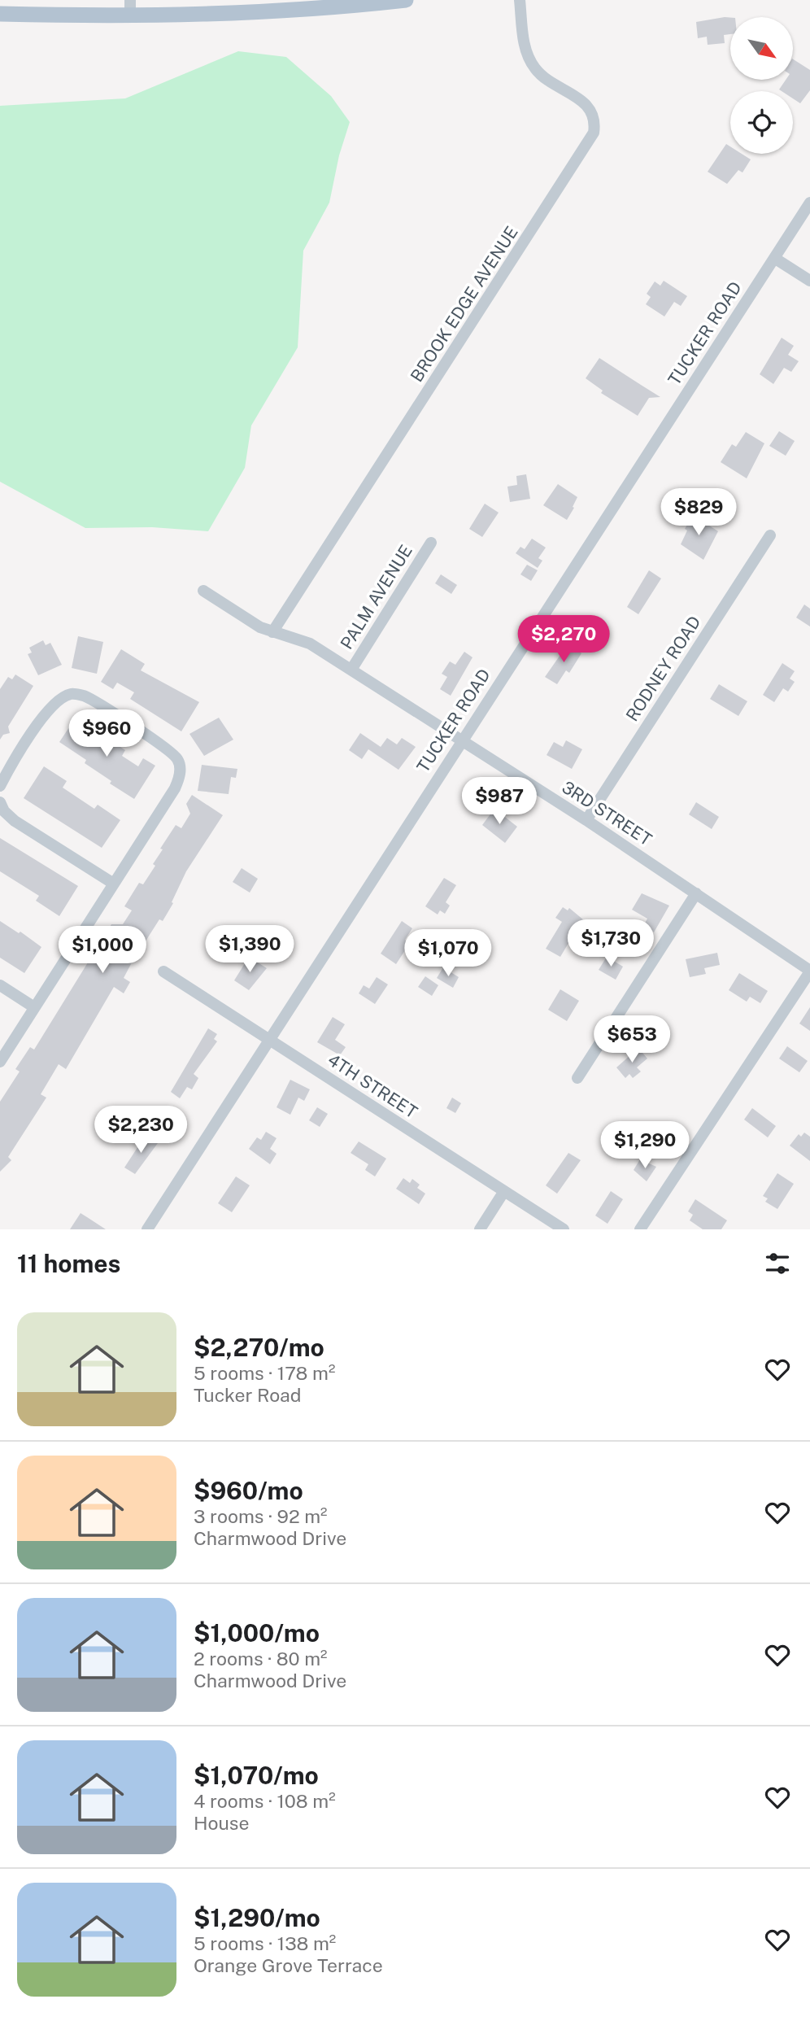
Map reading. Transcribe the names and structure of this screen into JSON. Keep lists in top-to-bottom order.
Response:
{
  "streets": {
    "street": [
      "BROOK EDGE AVENUE",
      "TUCKER ROAD",
      "PALM AVENUE",
      "RODNEY ROAD",
      "3RD STREET",
      "4TH STREET"
    ]
  },
  "crossings": [
    ["BROOK EDGE AVENUE", "3RD STREET"],
    ["TUCKER ROAD", "3RD STREET"],
    ["TUCKER ROAD", "4TH STREET"],
    ["PALM AVENUE", "3RD STREET"],
    ["RODNEY ROAD", "3RD STREET"]
  ],
  "north": "bottom right",
  "page": {
    "price": [
      "$829",
      "$2,270",
      "$960",
      "$987",
      "$1,730",
      "$1,390",
      "$1,000",
      "$1,070",
      "$653",
      "$2,230",
      "$1,290"
    ],
    "heading": "11 homes",
    "list": [
      {
        "name": "$2,270/mo",
        "note": "5 rooms · 178 m² · Tucker Road"
      },
      {
        "name": "$960/mo",
        "note": "3 rooms · 92 m² · Charmwood Drive"
      },
      {
        "name": "$1,000/mo",
        "note": "2 rooms · 80 m² · Charmwood Drive"
      },
      {
        "name": "$1,070/mo",
        "note": "4 rooms · 108 m² · House"
      },
      {
        "name": "$1,290/mo",
        "note": "5 rooms · 138 m² · Orange Grove Terrace"
      }
    ]
  }
}
